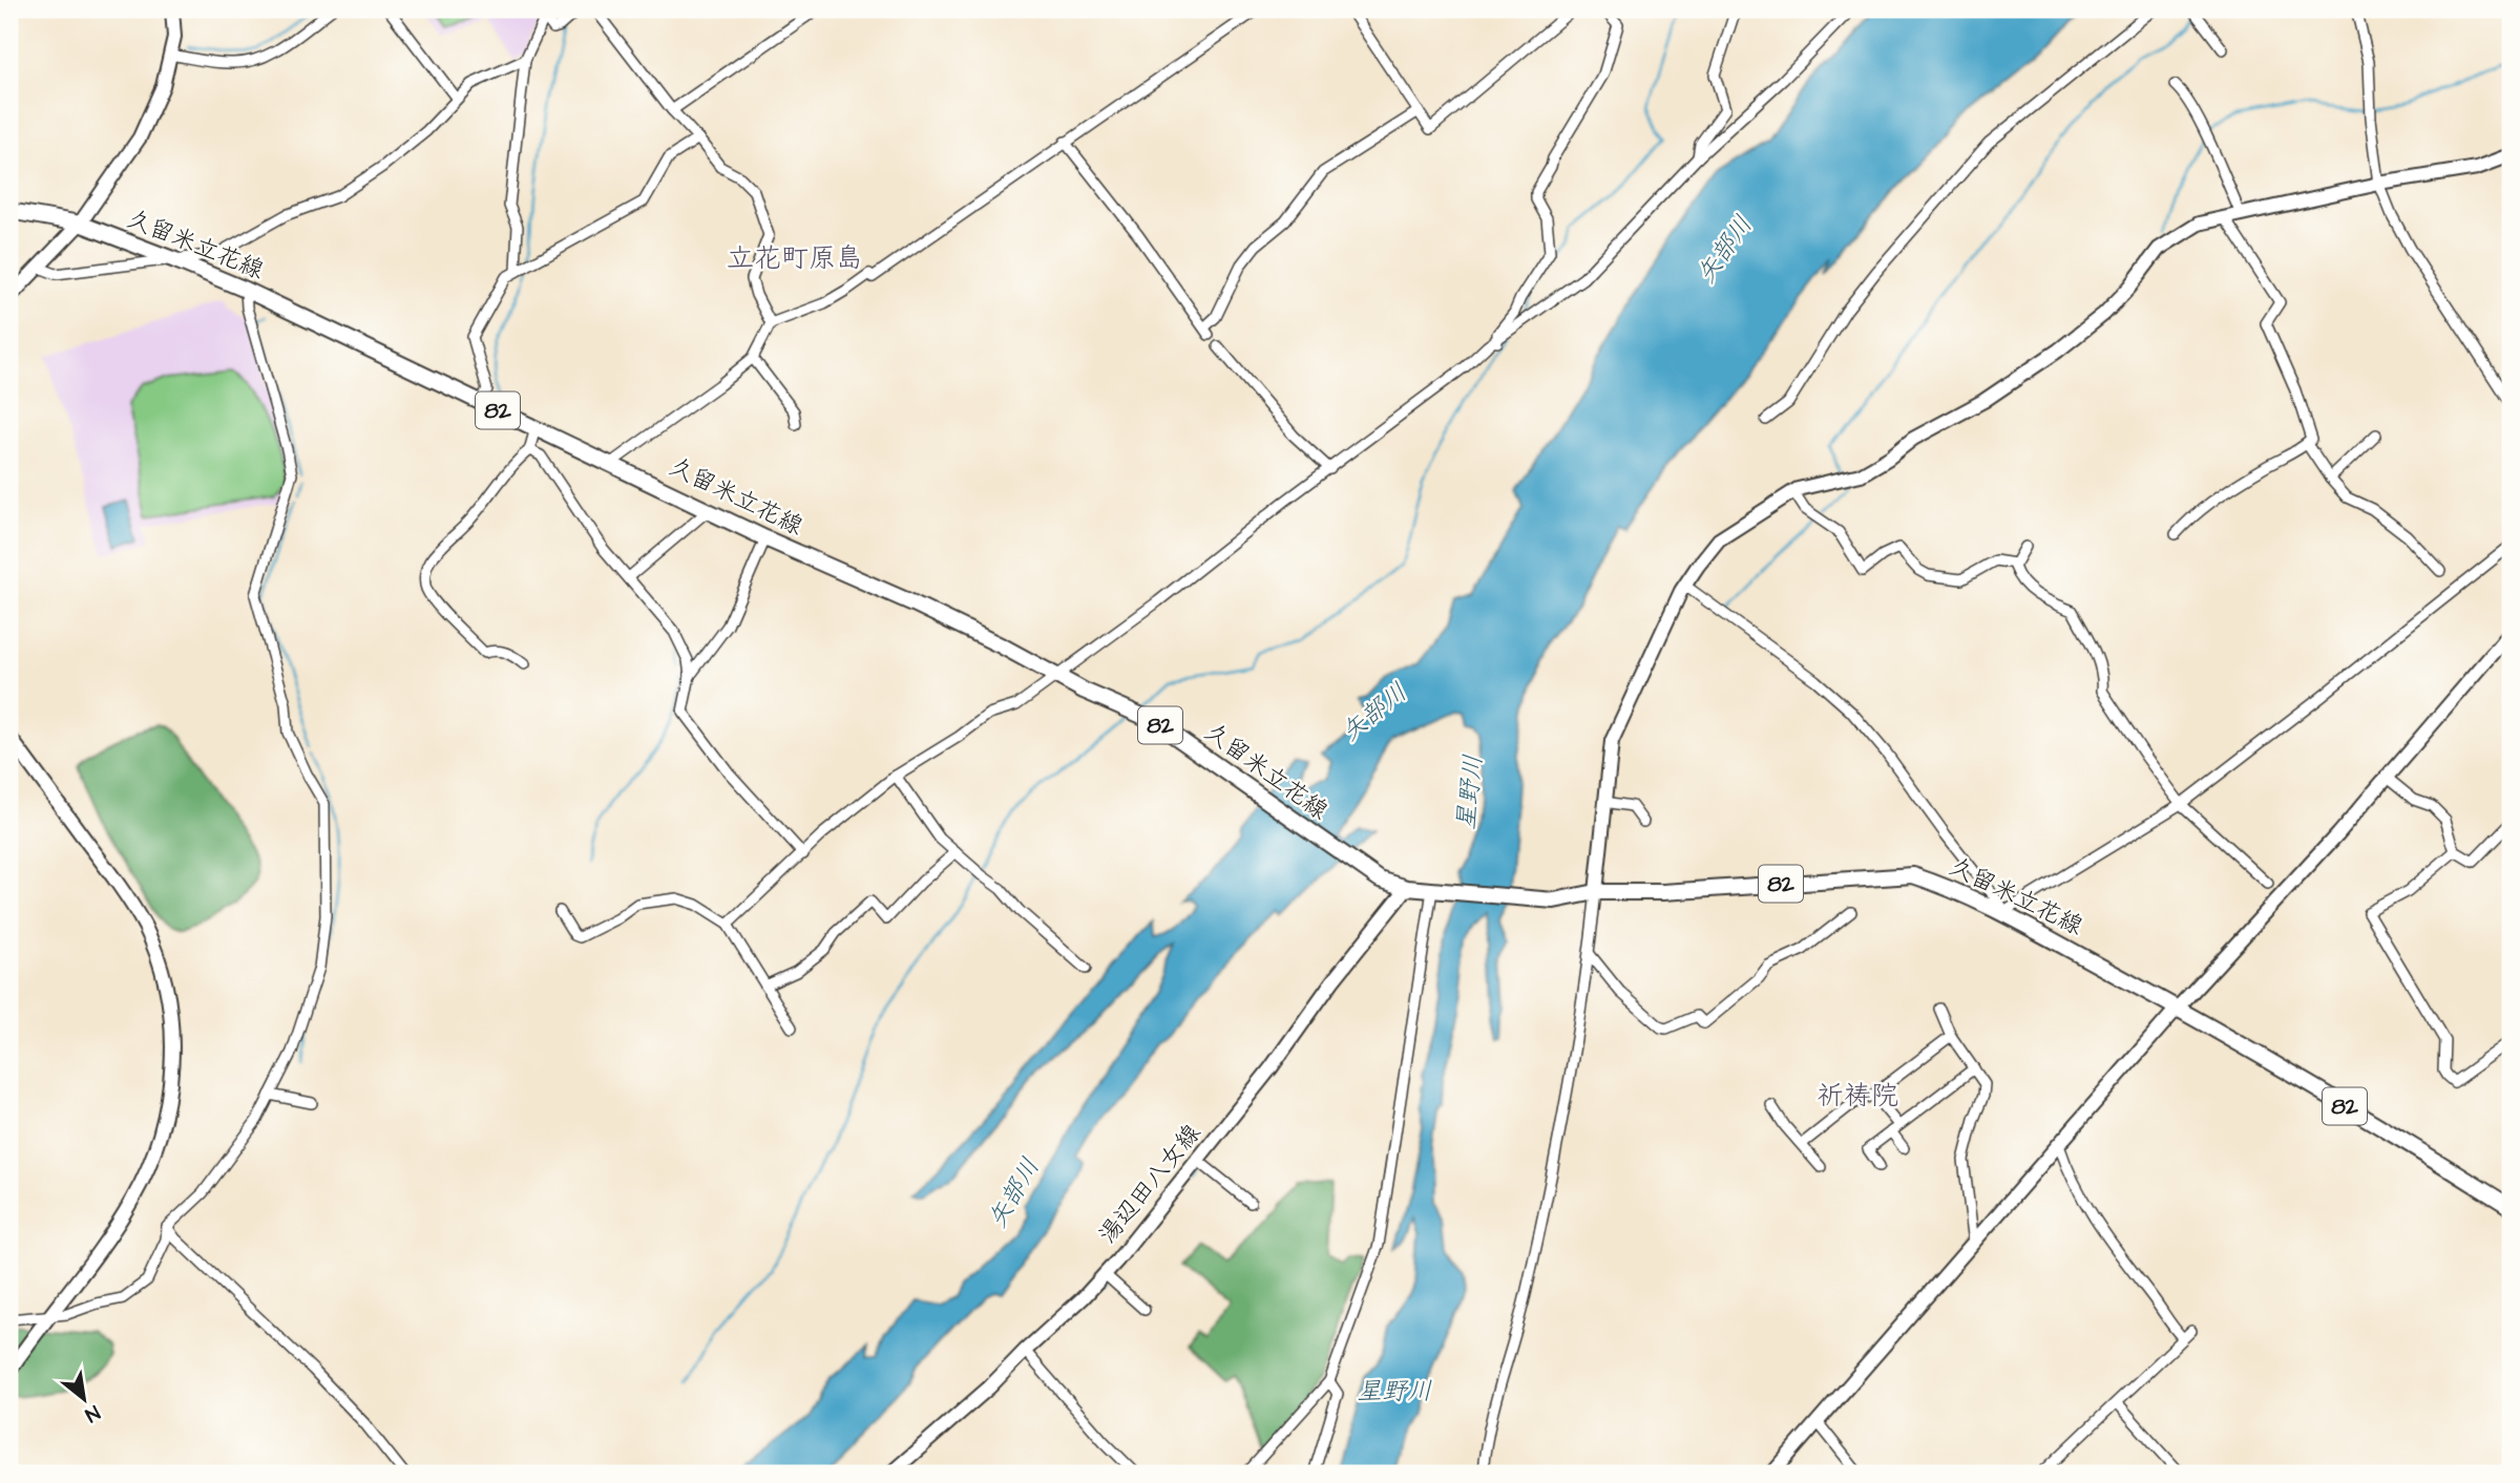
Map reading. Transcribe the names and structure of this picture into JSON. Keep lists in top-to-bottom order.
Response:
{
  "streets": {
    "main road": ["久留米立花線", "82"],
    "street": ["湯辺田八女線"]
  },
  "crossings": [
    ["久留米立花線", "湯辺田八女線"]
  ],
  "districts": ["立花町原島", "祈祷院"],
  "water": ["矢部川", "星野川"],
  "north": "bottom right"
}
